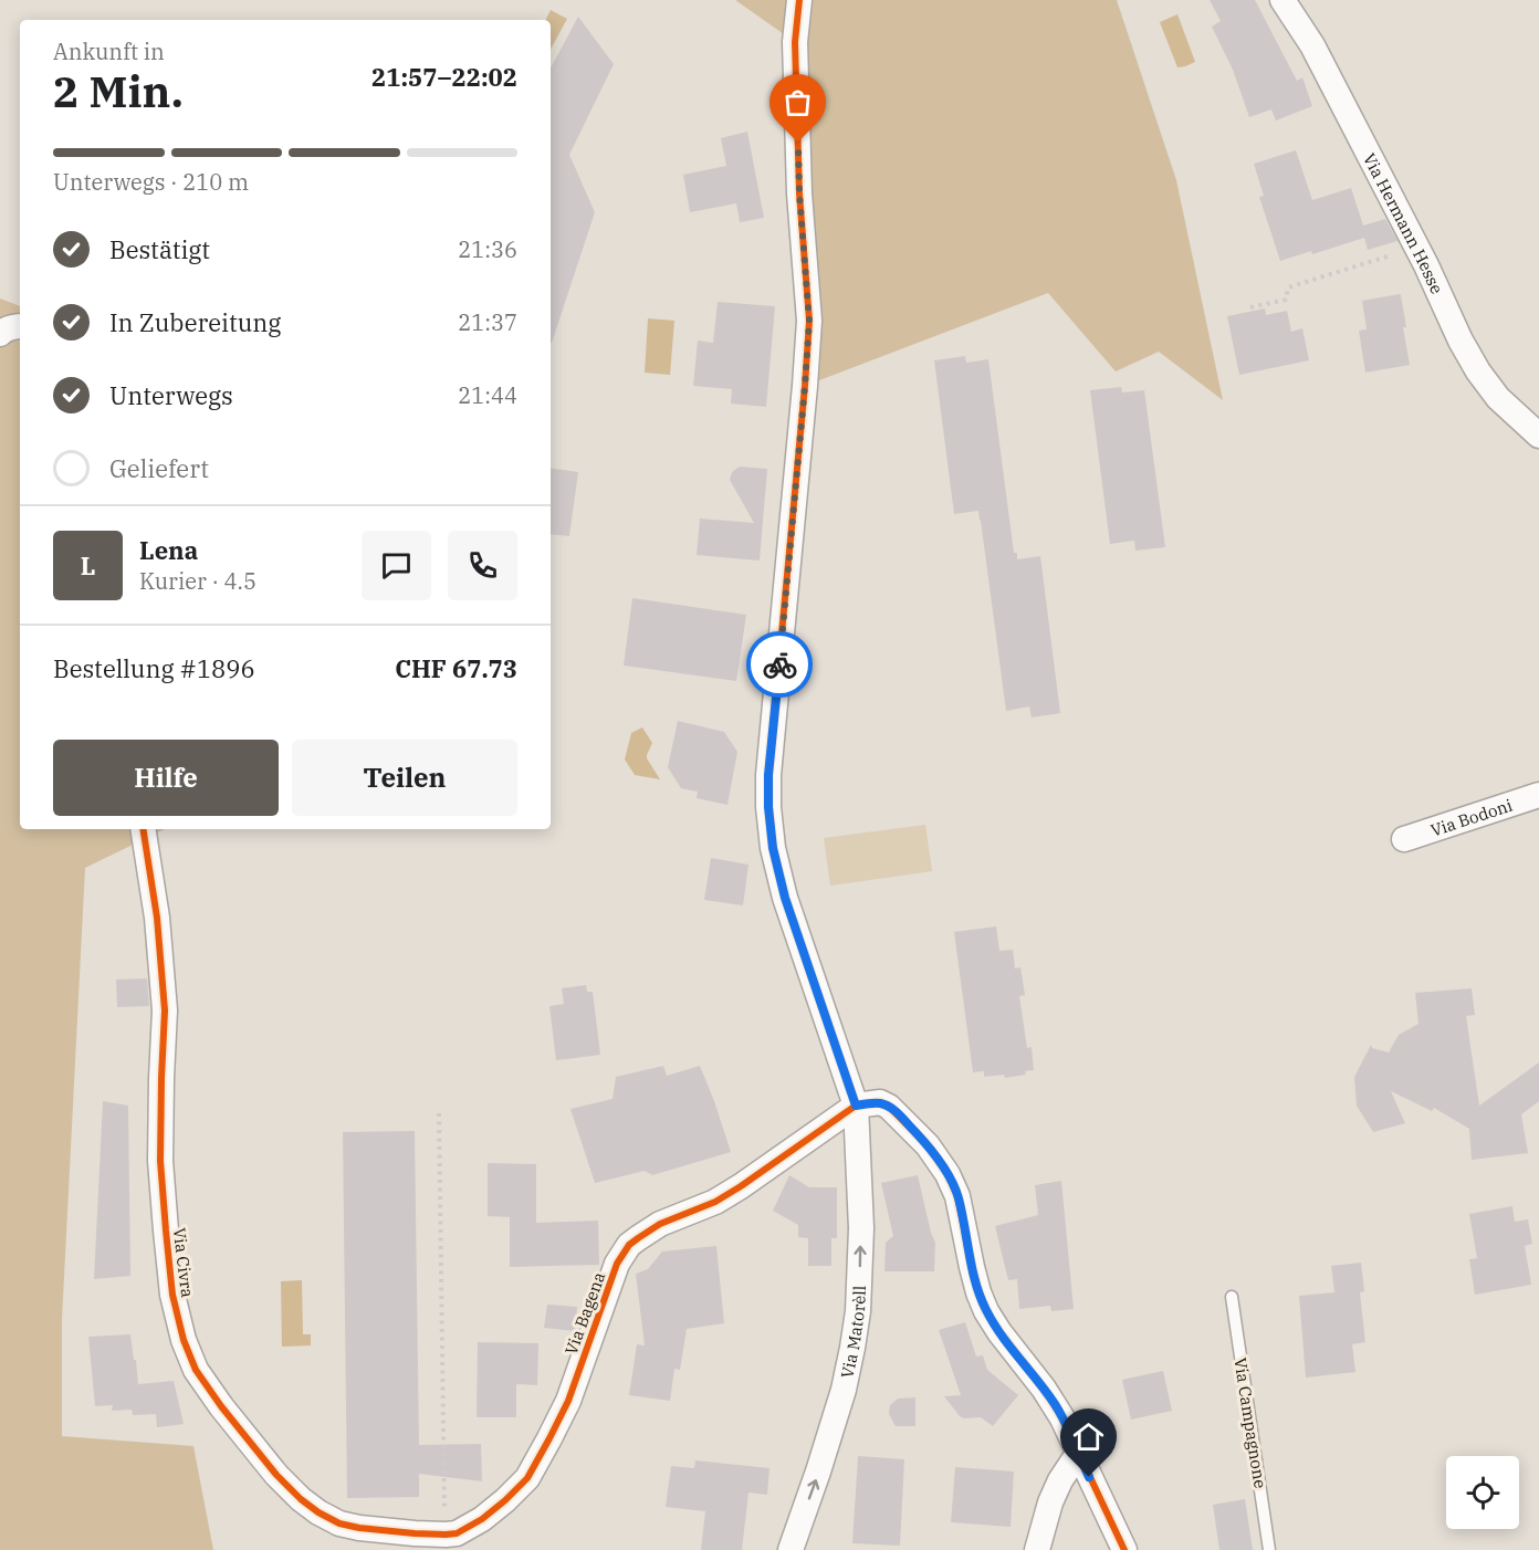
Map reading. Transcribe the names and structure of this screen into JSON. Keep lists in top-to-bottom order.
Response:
{
  "streets": {
    "street": [
      "Via Hermann Hesse",
      "Via Bodoni",
      "Via Civra",
      "Via Bagena",
      "Via Matorèll"
    ],
    "lane": ["Via Campagnone"]
  },
  "crossings": [
    ["Via Civra", "Via Bagena"],
    ["Via Bagena", "Via Matorèll"]
  ],
  "page": {
    "heading": ["2 Min.", "Ankunft in", "21:57–22:02"],
    "panel": [
      "Lena",
      "Kurier · 4.5",
      "Bestellung #1896",
      "CHF 67.73"
    ],
    "bar": "Unterwegs · 210 m",
    "list": [
      ["Bestätigt", "21:36"],
      ["In Zubereitung", "21:37"],
      ["Unterwegs", "21:44"],
      "Geliefert"
    ],
    "round": "L",
    "buttons": ["Hilfe", "Teilen"]
  }
}
